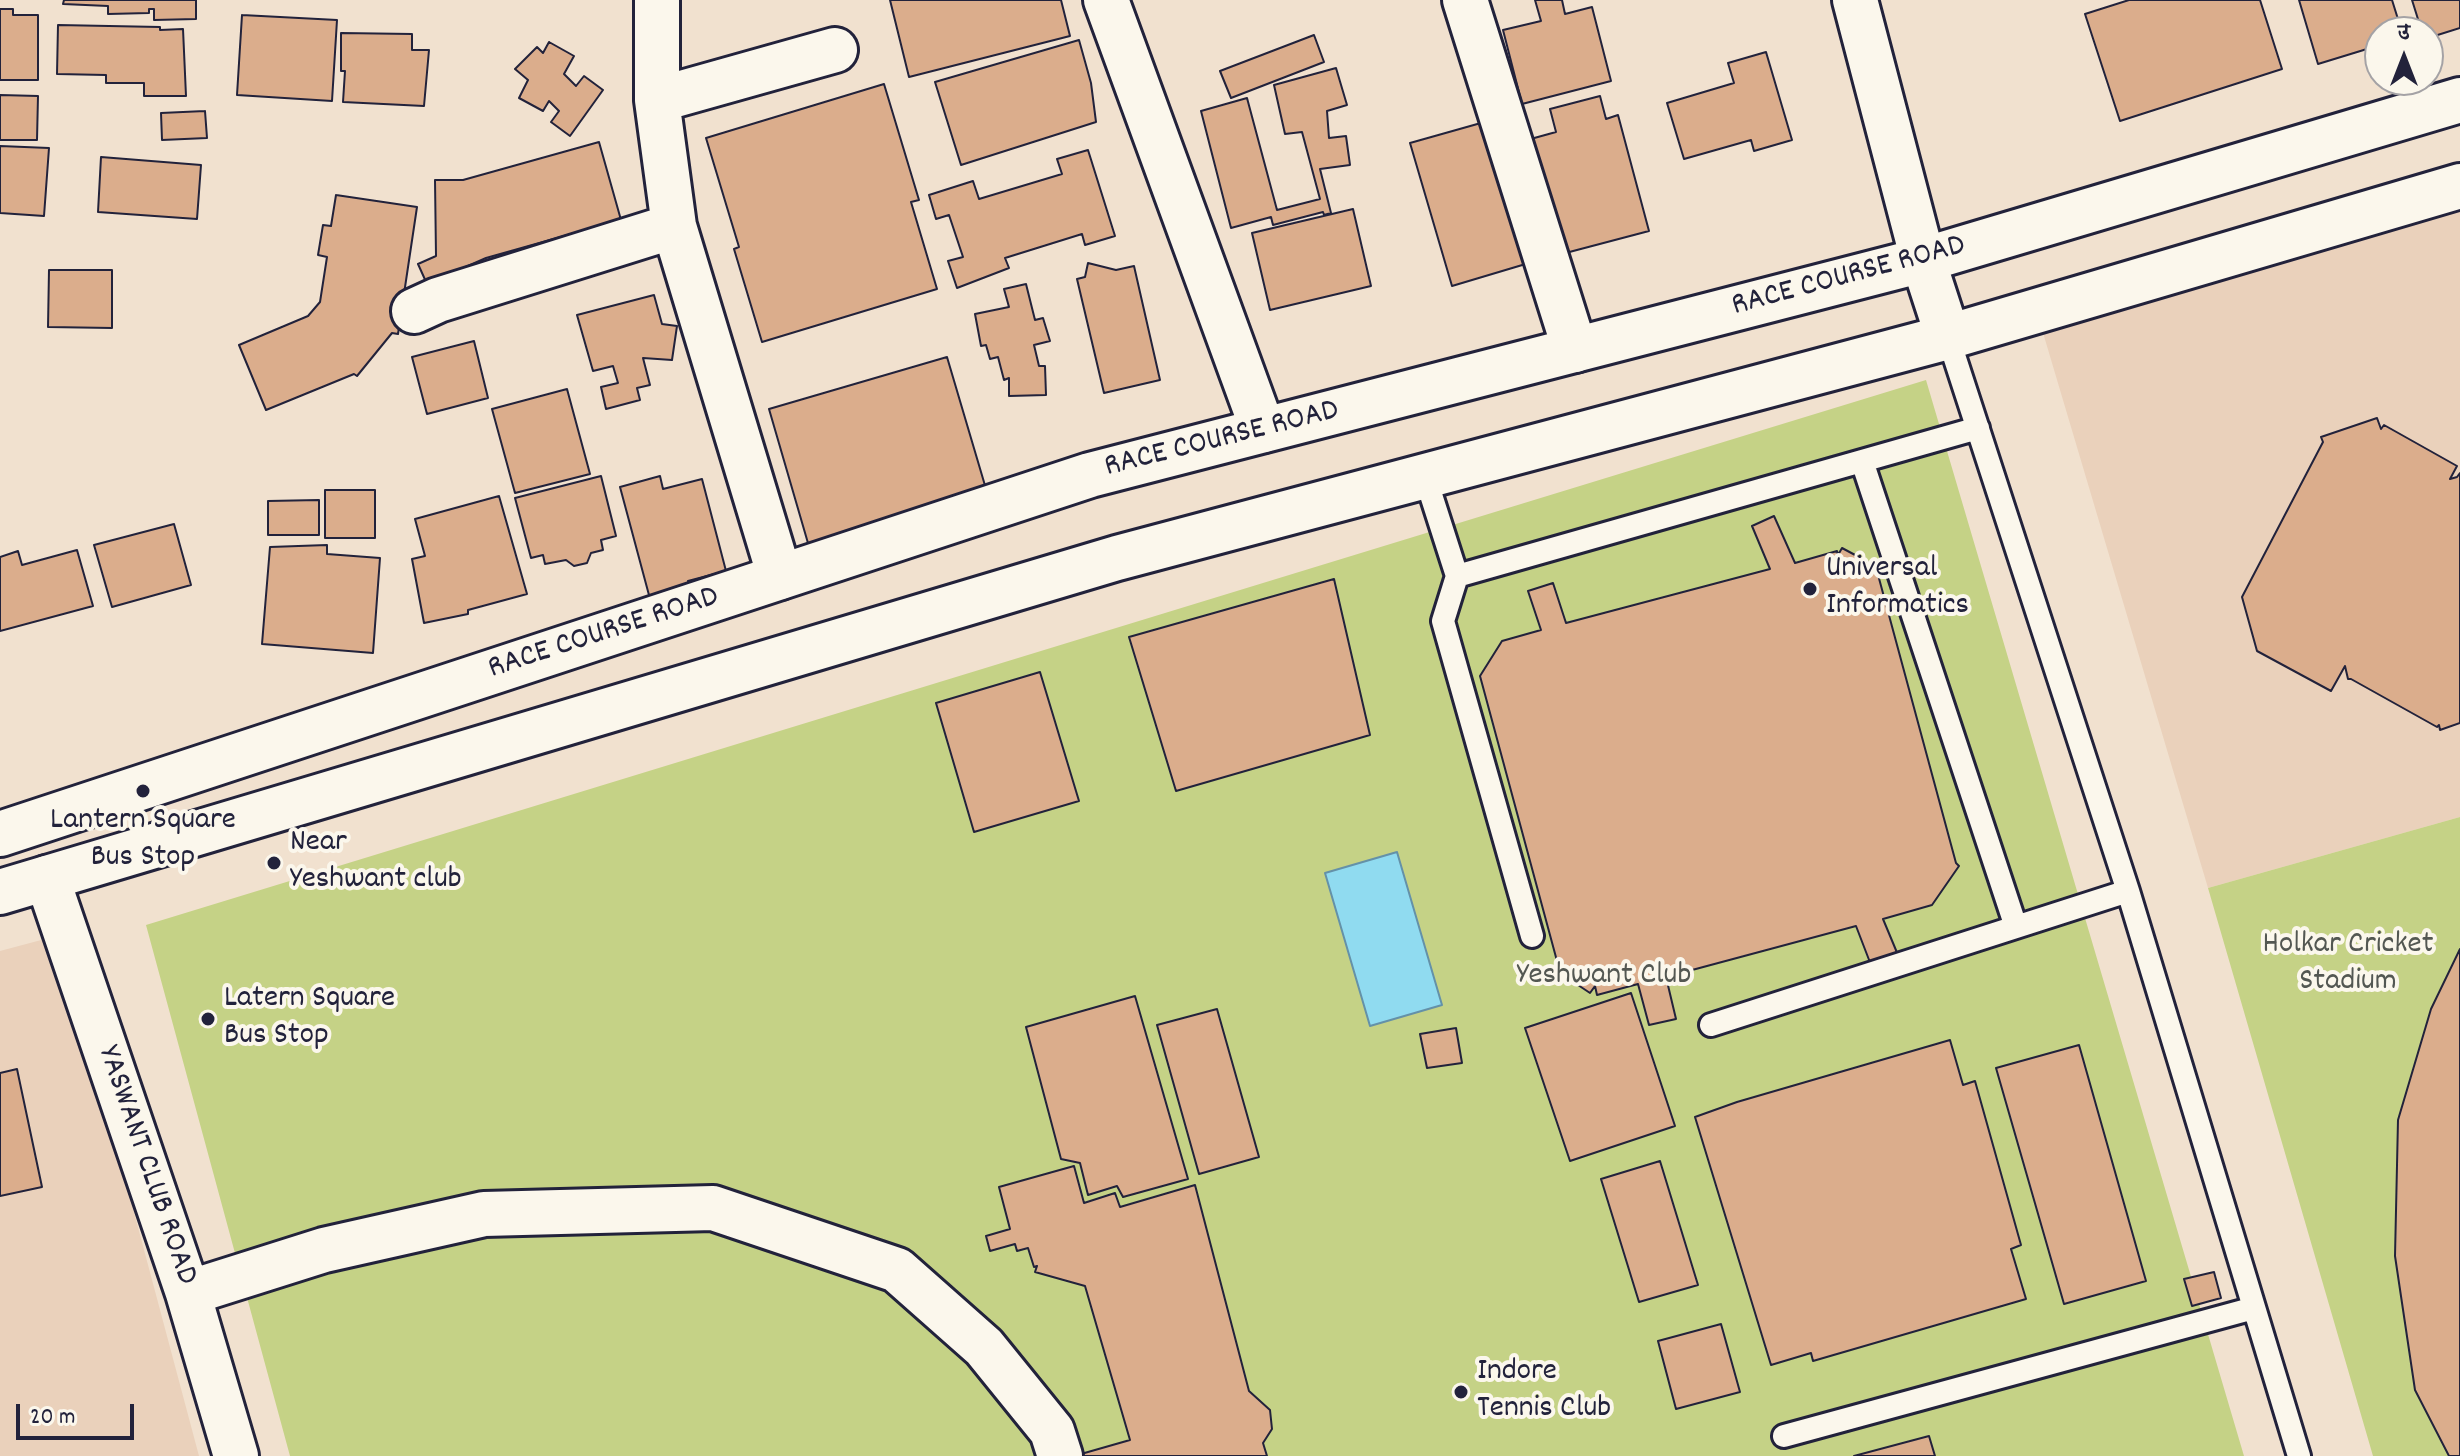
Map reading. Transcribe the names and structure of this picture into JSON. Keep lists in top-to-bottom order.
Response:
{
  "streets": {
    "main road": ["RACE COURSE ROAD", "YASWANT CLUB ROAD"]
  },
  "parks": ["Holkar Cricket Stadium", "Yeshwant Club"],
  "places": [
    "Universal Informatics",
    "Lantern Square Bus Stop",
    "Near Yeshwant club",
    "Latern Square Bus Stop",
    "Indore Tennis Club"
  ],
  "scale_bar": "20 m",
  "north": "top"
}
